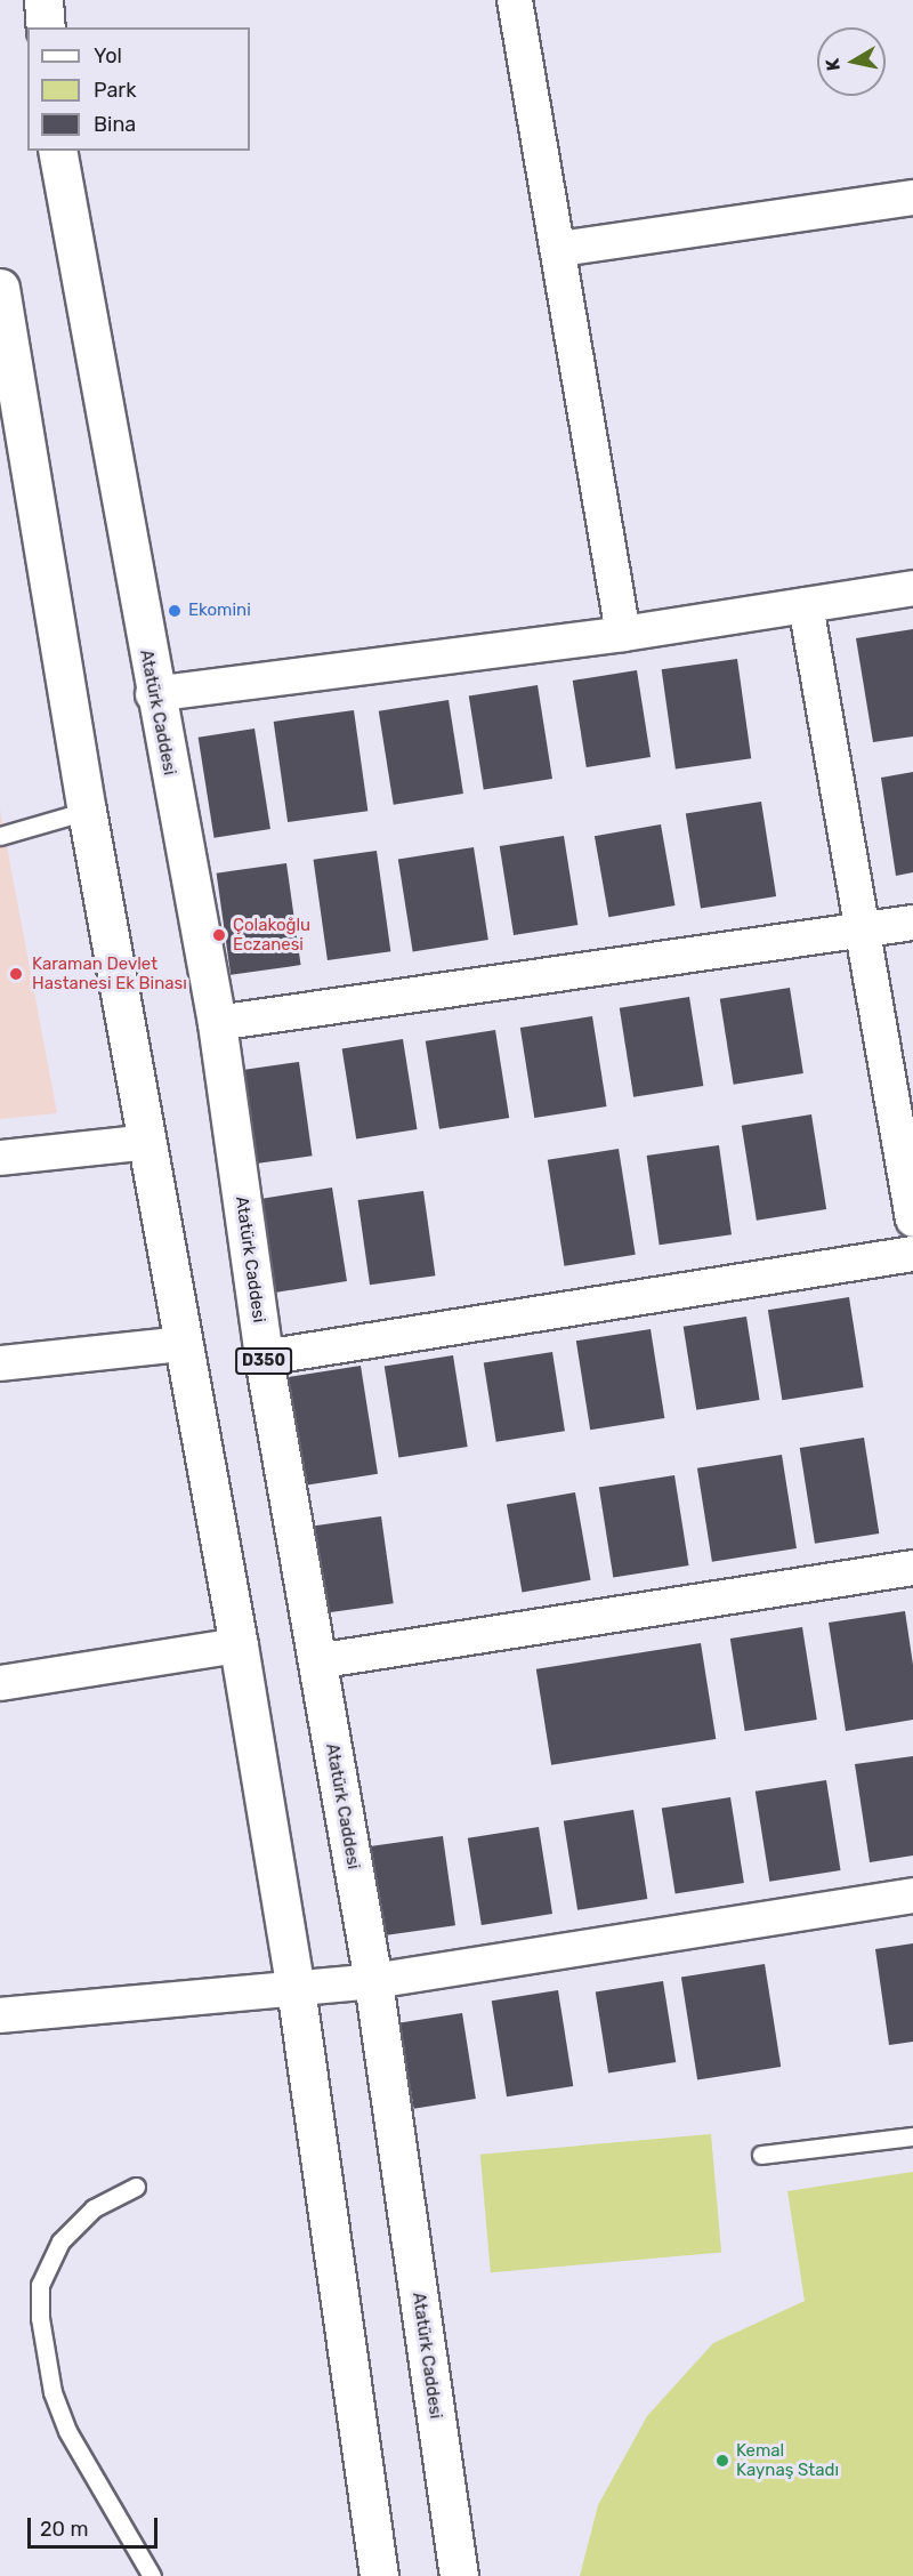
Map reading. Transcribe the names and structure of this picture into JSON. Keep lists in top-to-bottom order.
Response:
{
  "streets": {
    "highway": ["Atatürk Caddesi", "D350"]
  },
  "places": [
    "Ekomini",
    "Çolakoğlu Eczanesi",
    "Karaman Devlet Hastanesi Ek Binası",
    "Kemal Kaynaş Stadı"
  ],
  "legend": ["Yol", "Park", "Bina"],
  "scale_bar": "20 m",
  "north": "left"
}
